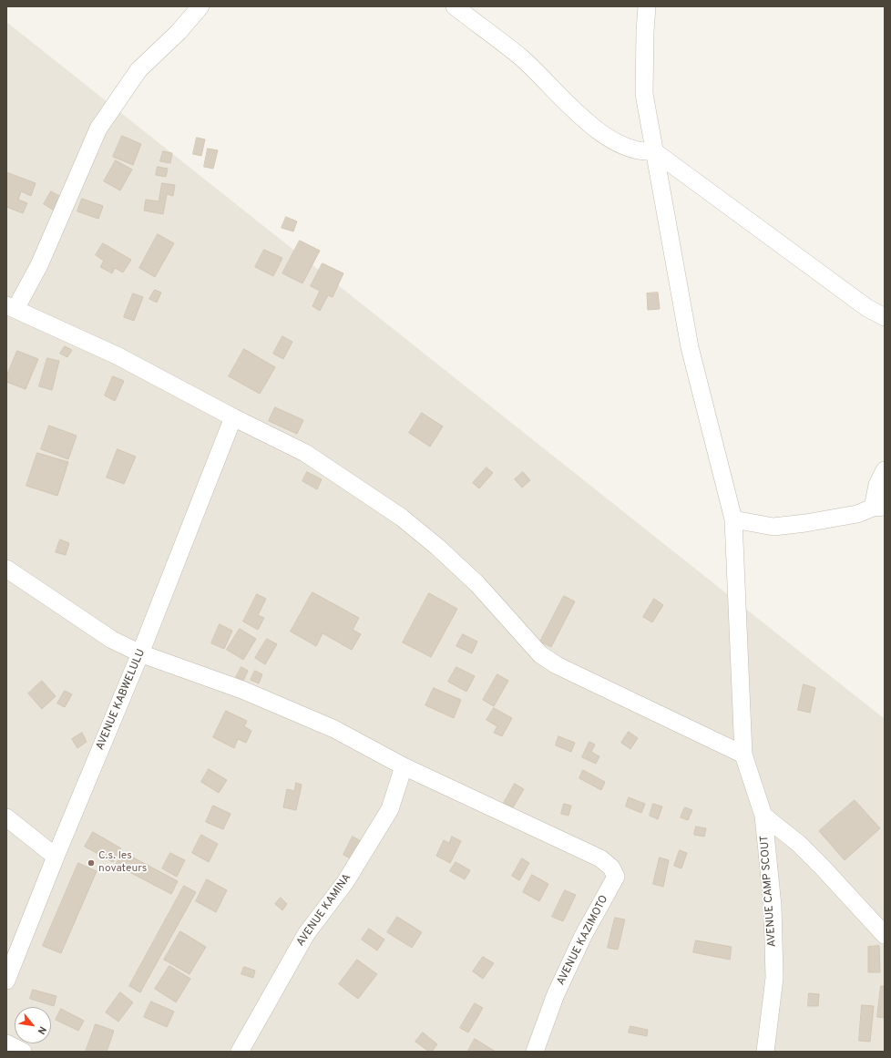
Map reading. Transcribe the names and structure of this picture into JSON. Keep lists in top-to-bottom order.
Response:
{
  "streets": {
    "street": [
      "AVENUE KABWELULU",
      "AVENUE CAMP SCOUT",
      "AVENUE KAMINA",
      "AVENUE KAZIMOTO"
    ]
  },
  "crossings": [
    ["AVENUE KABWELULU", "AVENUE KAZIMOTO"],
    ["AVENUE KAMINA", "AVENUE KAZIMOTO"]
  ],
  "places": ["C.s. les novateurs"],
  "north": "bottom right"
}
